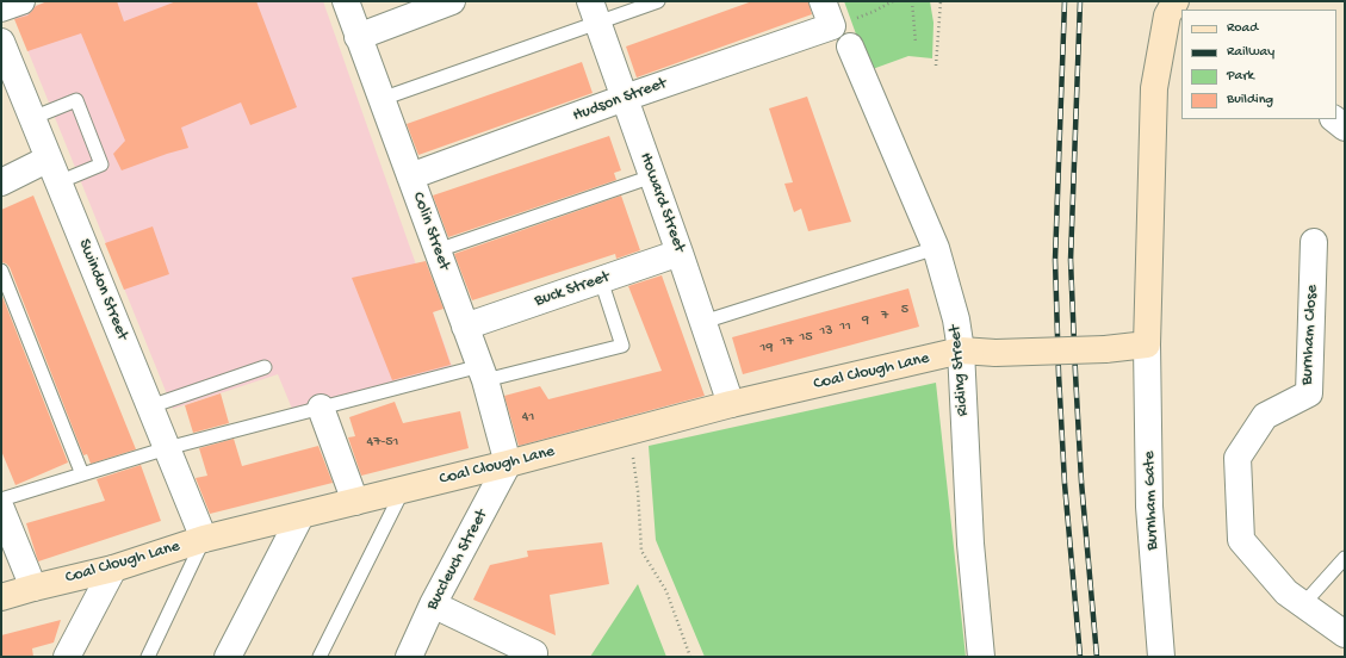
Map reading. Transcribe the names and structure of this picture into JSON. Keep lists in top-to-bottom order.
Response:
{
  "streets": {
    "main road": ["Coal Clough Lane"],
    "street": [
      "Hudson Street",
      "Howard Street",
      "Colin Street",
      "Swindon Street",
      "Buck Street",
      "Burnham Close",
      "Riding Street",
      "Burnham Gate",
      "Buccleuch Street"
    ]
  },
  "crossings": [
    ["Hudson Street", "Howard Street"],
    ["Hudson Street", "Colin Street"],
    ["Howard Street", "Buck Street"],
    ["Howard Street", "Coal Clough Lane"],
    ["Colin Street", "Buck Street"],
    ["Colin Street", "Coal Clough Lane"],
    ["Colin Street", "Buccleuch Street"],
    ["Swindon Street", "Coal Clough Lane"],
    ["Riding Street", "Coal Clough Lane"],
    ["Coal Clough Lane", "Burnham Gate"],
    ["Coal Clough Lane", "Buccleuch Street"]
  ],
  "house_numbers": [
    "5",
    "7",
    "9",
    "11",
    "13",
    "15",
    "17",
    "19",
    "41",
    "47-51"
  ],
  "legend": [
    "Road",
    "Railway",
    "Park",
    "Building"
  ]
}
